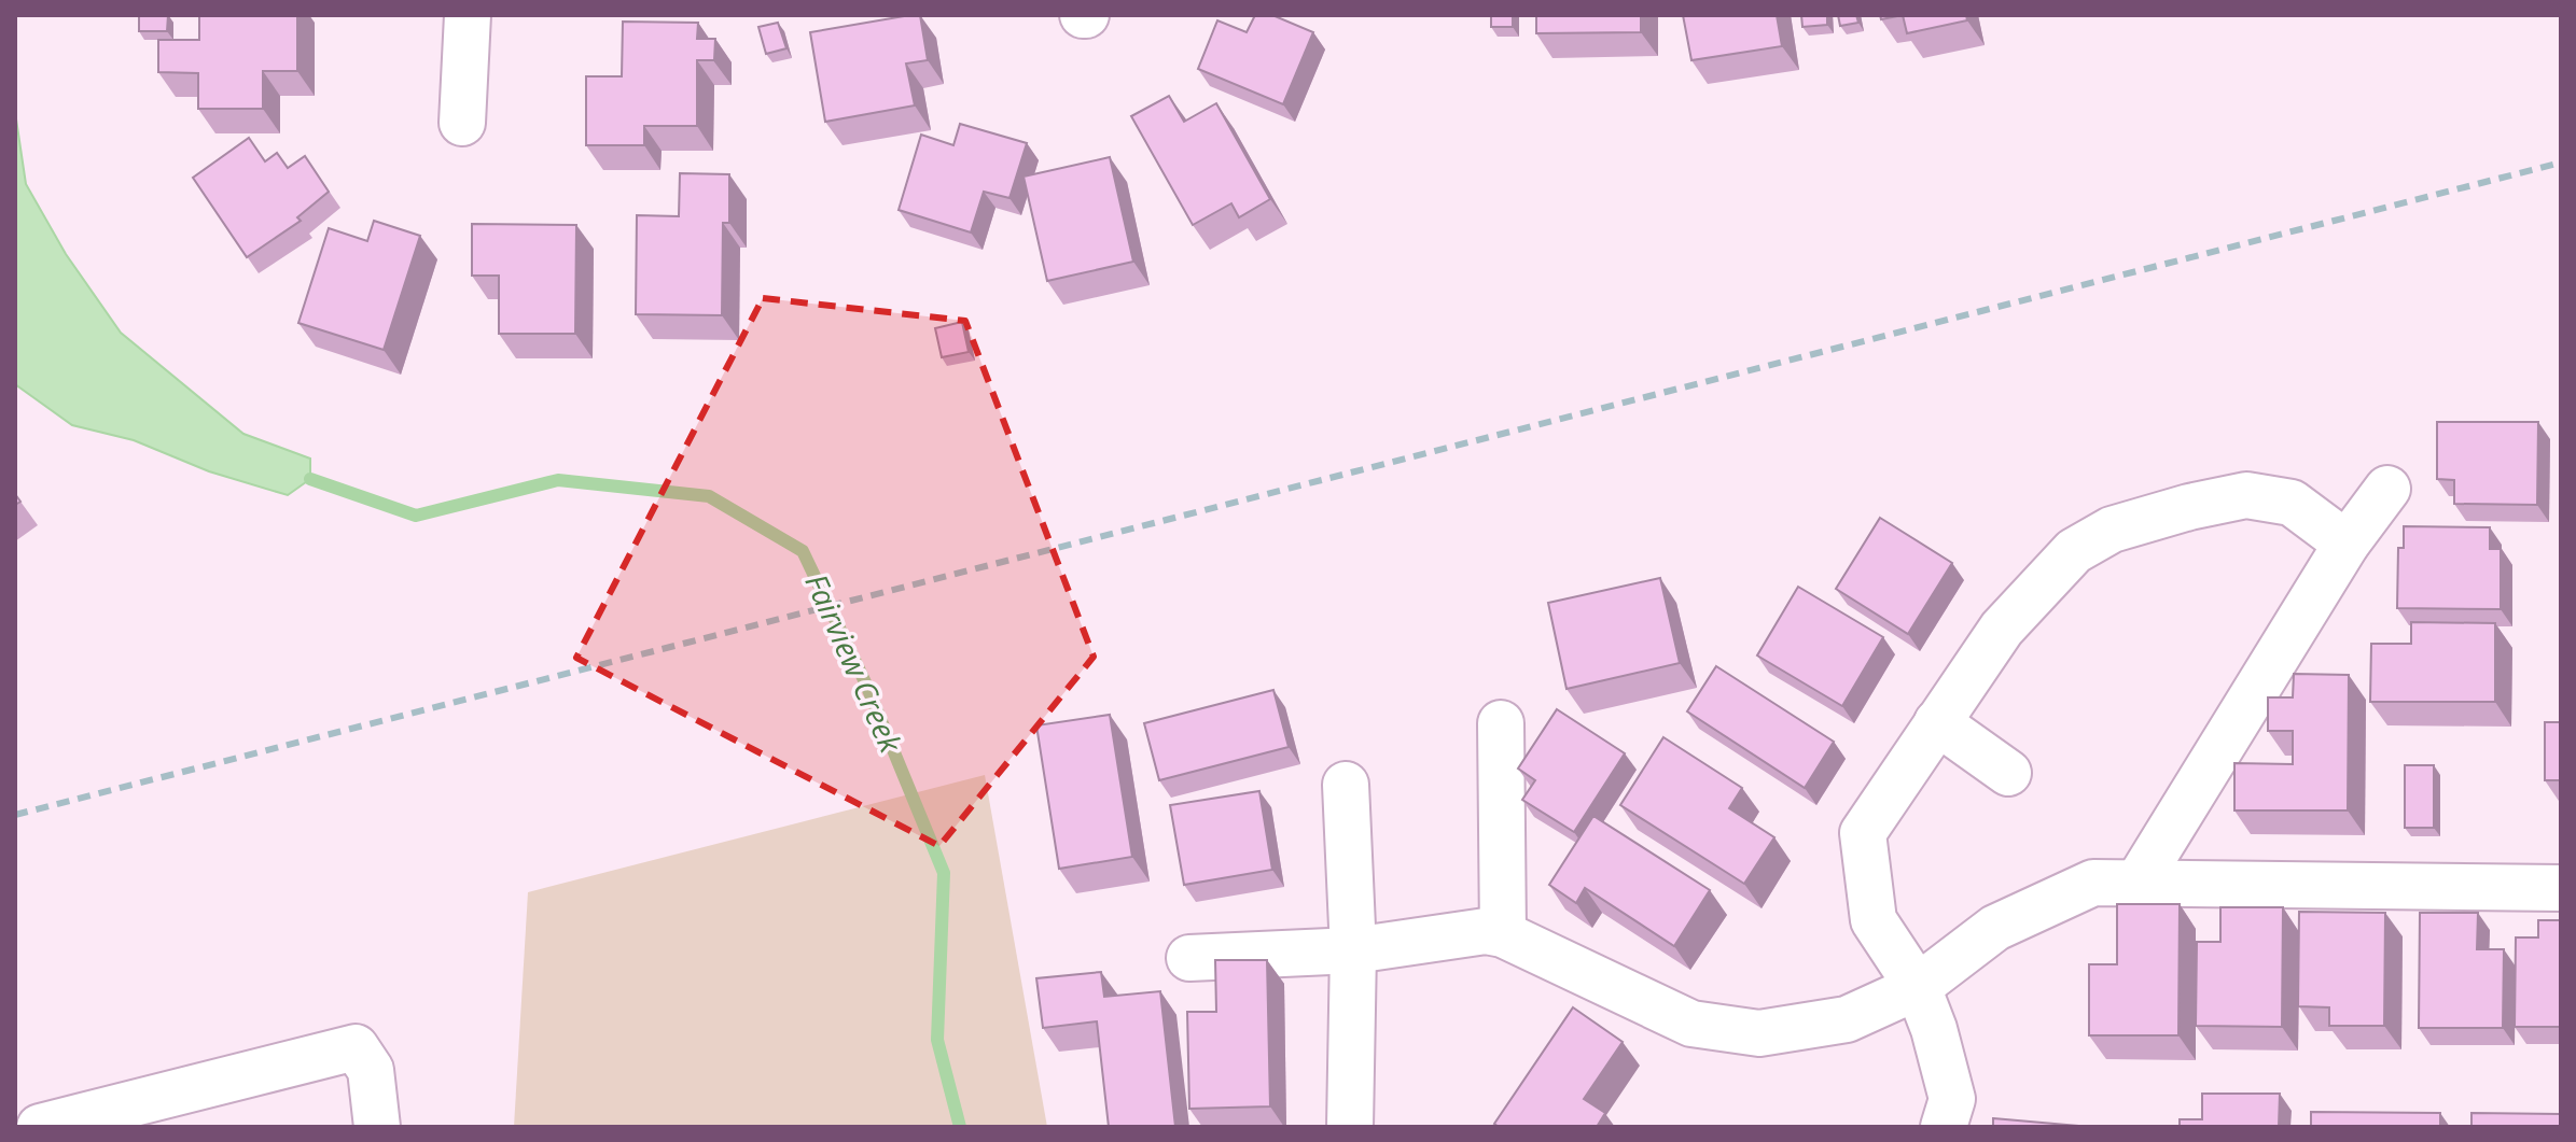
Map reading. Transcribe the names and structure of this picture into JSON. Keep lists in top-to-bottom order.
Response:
{
  "water": ["Fairview Creek"]
}
